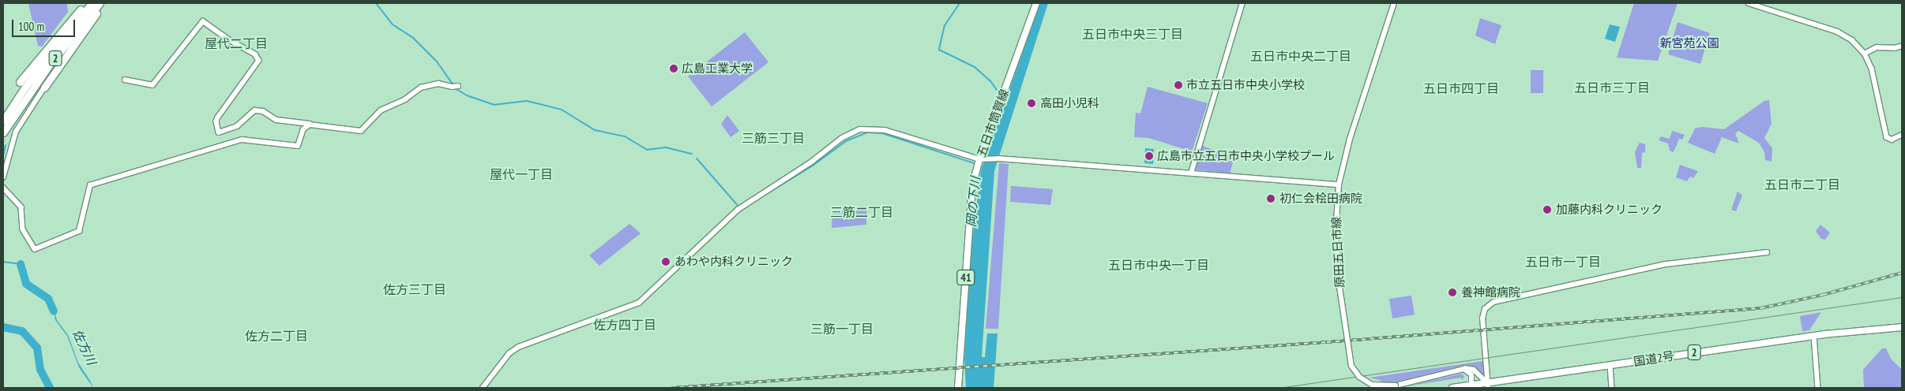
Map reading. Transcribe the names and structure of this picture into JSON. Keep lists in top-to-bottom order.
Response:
{
  "streets": {
    "highway": ["2"],
    "main road": [
      "五日市筒賀線",
      "原田五日市線",
      "41",
      "国道2号"
    ]
  },
  "districts": [
    "五日市中央三丁目",
    "屋代二丁目",
    "五日市中央二丁目",
    "五日市三丁目",
    "五日市四丁目",
    "三筋三丁目",
    "屋代一丁目",
    "五日市二丁目",
    "三筋二丁目",
    "五日市一丁目",
    "五日市中央一丁目",
    "佐方三丁目",
    "佐方四丁目",
    "三筋一丁目",
    "佐方二丁目"
  ],
  "water": ["岡の下川", "佐方川"],
  "parks": ["新宮苑公園"],
  "places": [
    "広島工業大学",
    "市立五日市中央小学校",
    "高田小児科",
    "広島市立五日市中央小学校プール",
    "初仁会桧田病院",
    "加藤内科クリニック",
    "あわや内科クリニック",
    "養神館病院"
  ],
  "scale_bar": "100 m"
}
